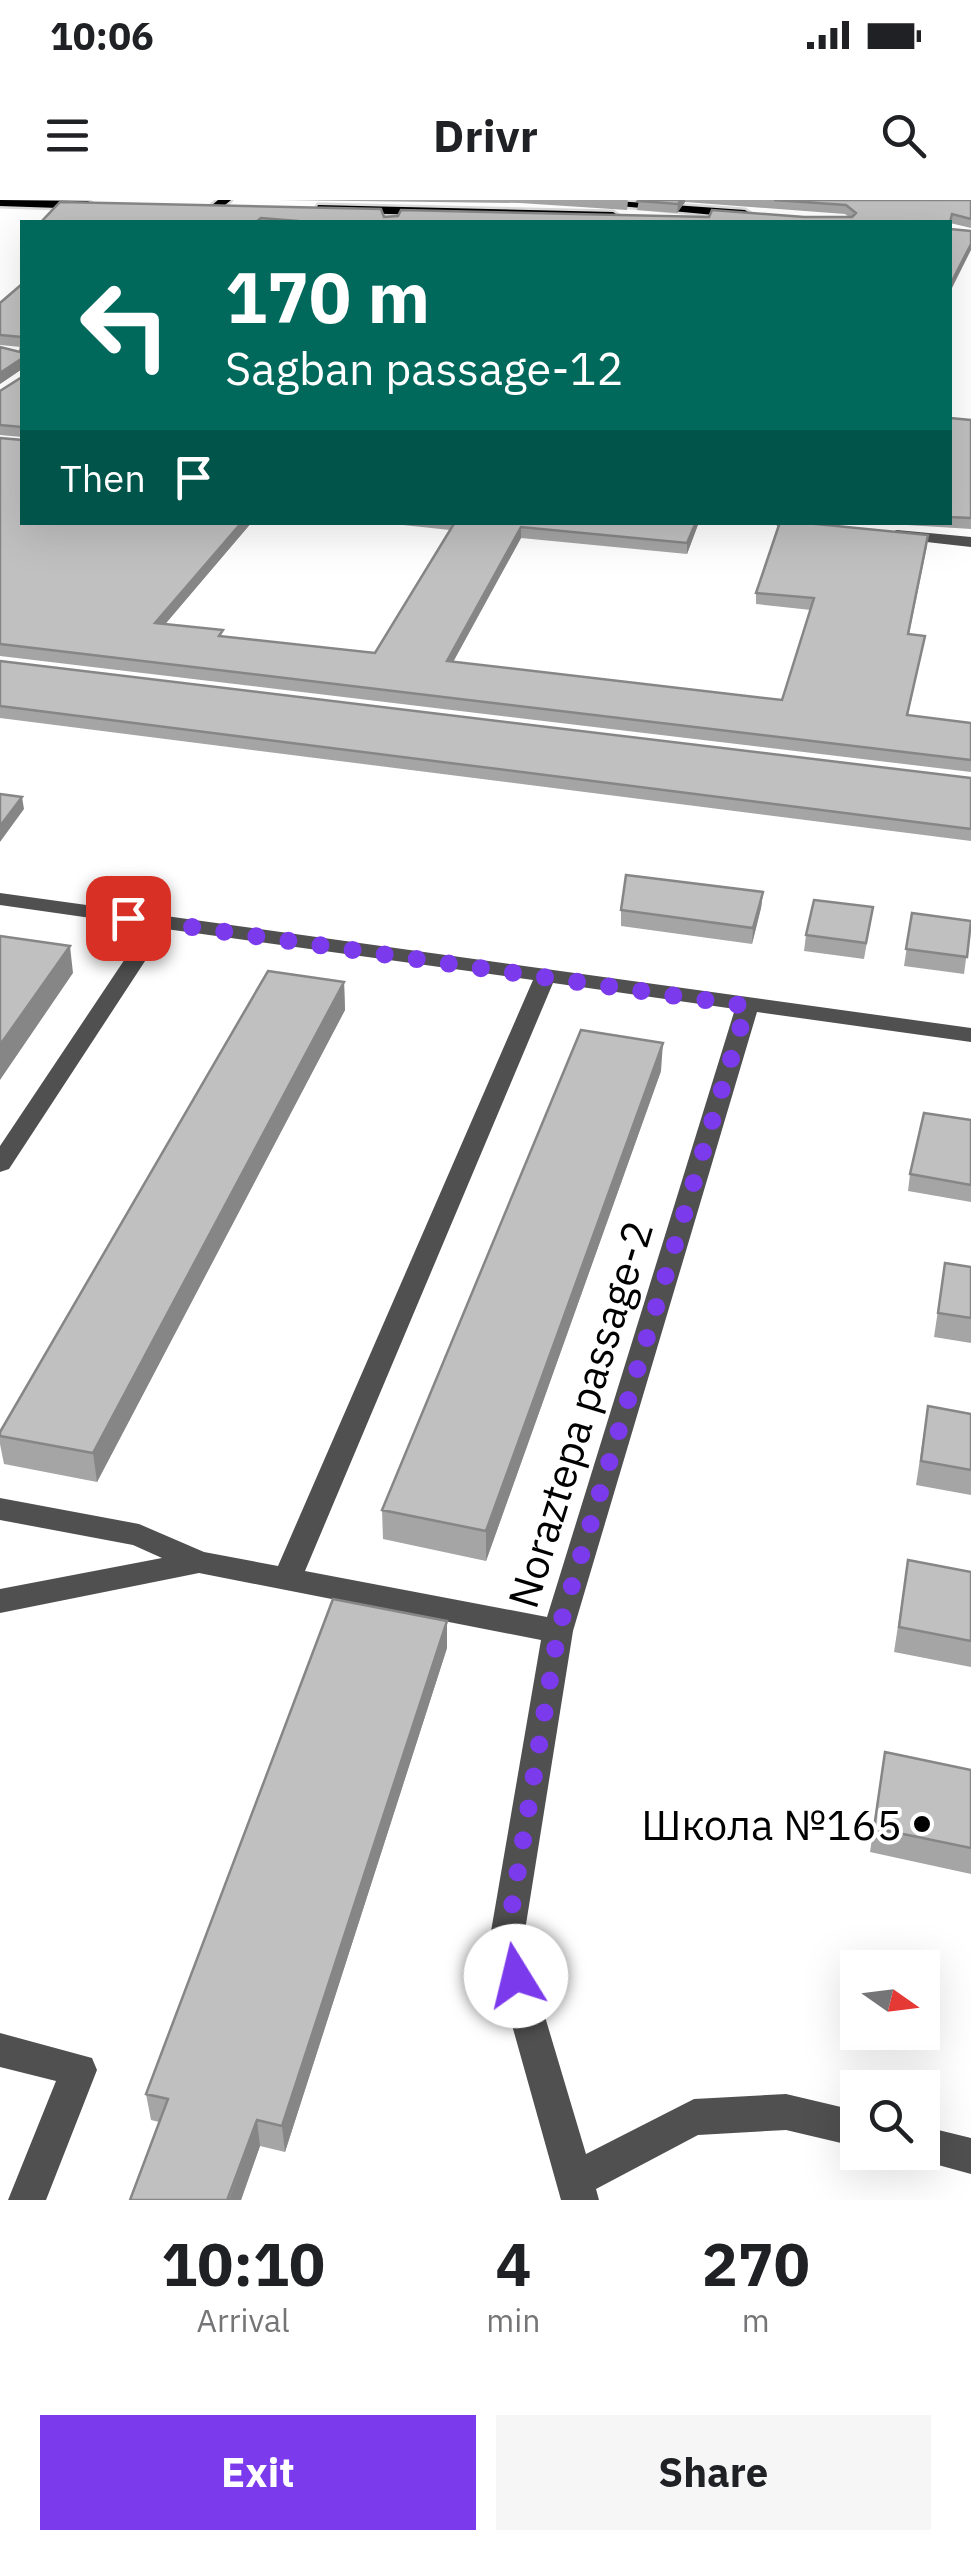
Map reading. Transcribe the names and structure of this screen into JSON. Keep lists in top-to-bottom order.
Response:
{
  "streets": {
    "street": ["Noraztepa passage-2"]
  },
  "places": ["Школа №165"],
  "north": "right",
  "page": {
    "status": "10:06",
    "header": "Drivr",
    "turn": ["170 m", "Sagban passage-12"],
    "then": "Then",
    "eta": [
      "10:10",
      "Arrival",
      "4",
      "min",
      "270",
      "m"
    ],
    "buttons": ["Exit", "Share"]
  }
}
